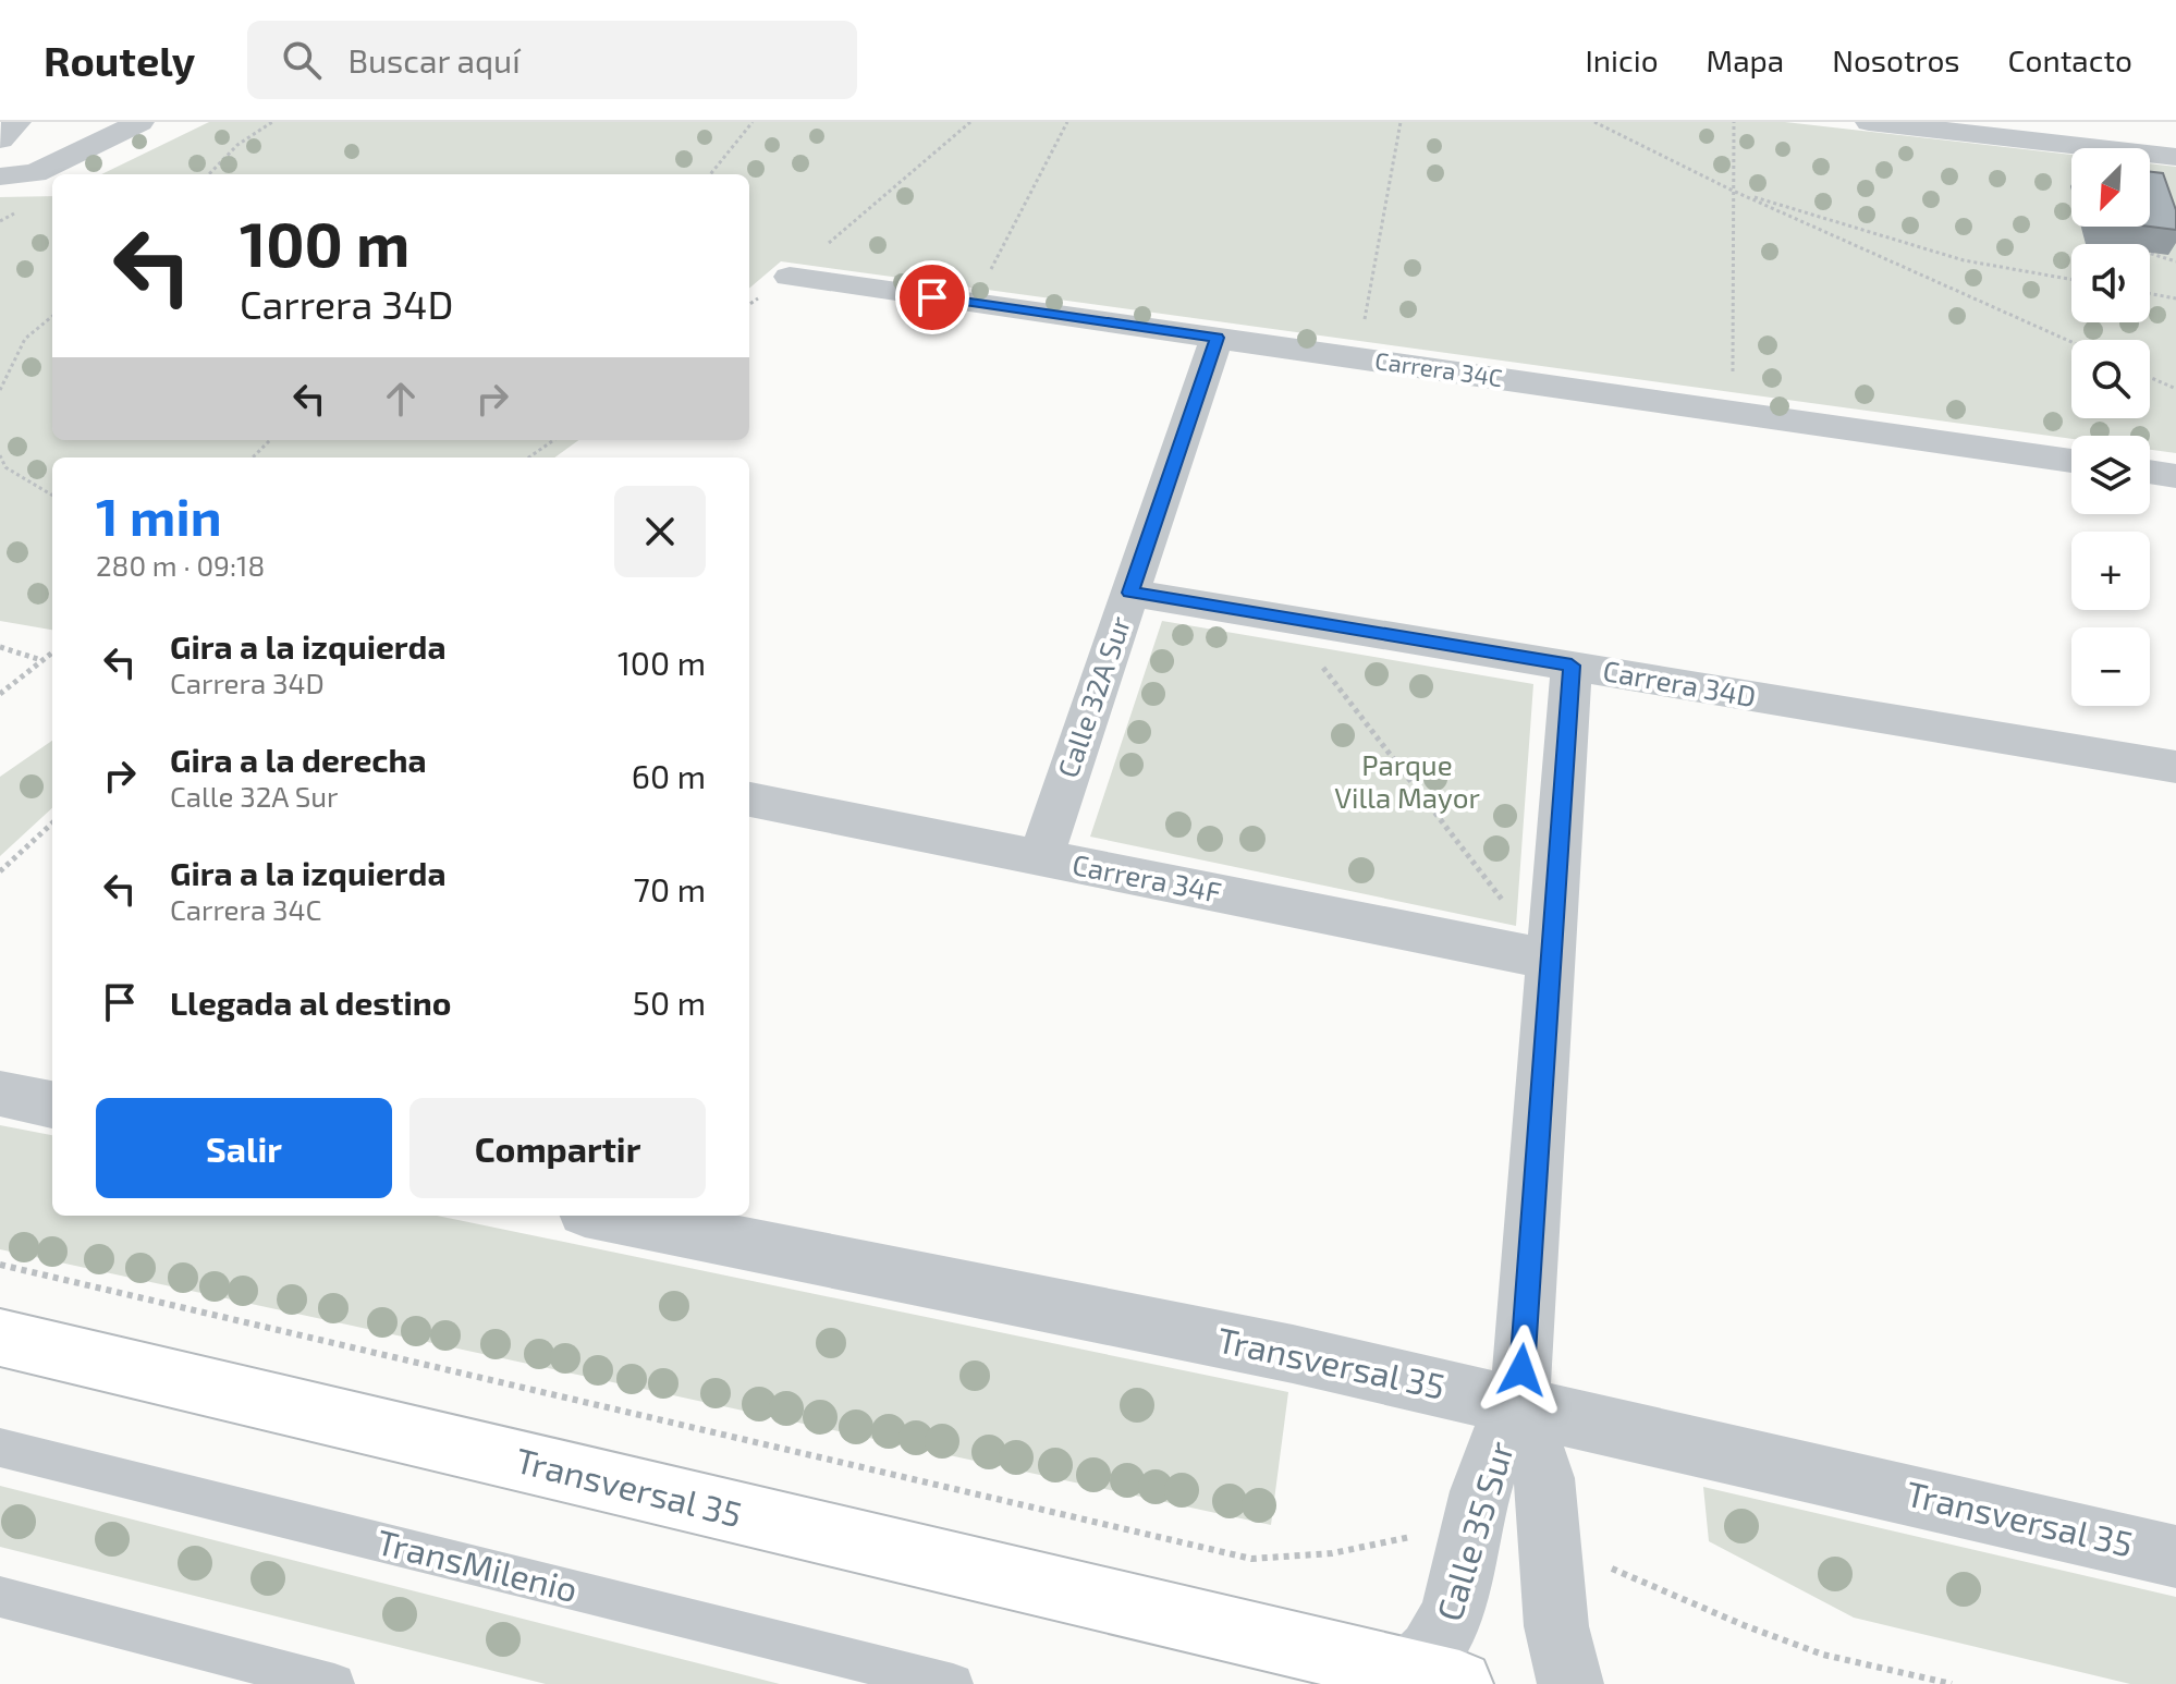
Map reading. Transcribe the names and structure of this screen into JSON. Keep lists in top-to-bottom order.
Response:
{
  "streets": {
    "highway": ["Transversal 35"],
    "street": [
      "Carrera 34C",
      "Carrera 34D",
      "Calle 32A Sur",
      "Carrera 34F",
      "Calle 35 Sur"
    ],
    "lane": ["TransMilenio"]
  },
  "crossings": [
    ["Carrera 34C", "Calle 32A Sur"],
    ["Carrera 34D", "Calle 32A Sur"],
    ["Calle 32A Sur", "Carrera 34F"],
    ["Transversal 35", "Calle 35 Sur"]
  ],
  "parks": ["Parque Villa Mayor"],
  "north": "bottom left",
  "page": {
    "header": "Routely",
    "search": "Buscar aquí",
    "nav": [
      "Inicio",
      "Mapa",
      "Nosotros",
      "Contacto"
    ],
    "map_buttons": ["+", "−"],
    "turn": ["100 m", "Carrera 34D"],
    "heading": ["1 min", "280 m · 09:18"],
    "list": [
      {
        "name": "Gira a la izquierda",
        "note": "Carrera 34D",
        "value": "100 m"
      },
      {
        "name": "Gira a la derecha",
        "note": "Calle 32A Sur",
        "value": "60 m"
      },
      {
        "name": "Gira a la izquierda",
        "note": "Carrera 34C",
        "value": "70 m"
      },
      {
        "name": "Llegada al destino",
        "value": "50 m"
      }
    ],
    "buttons": ["Salir", "Compartir"]
  }
}
